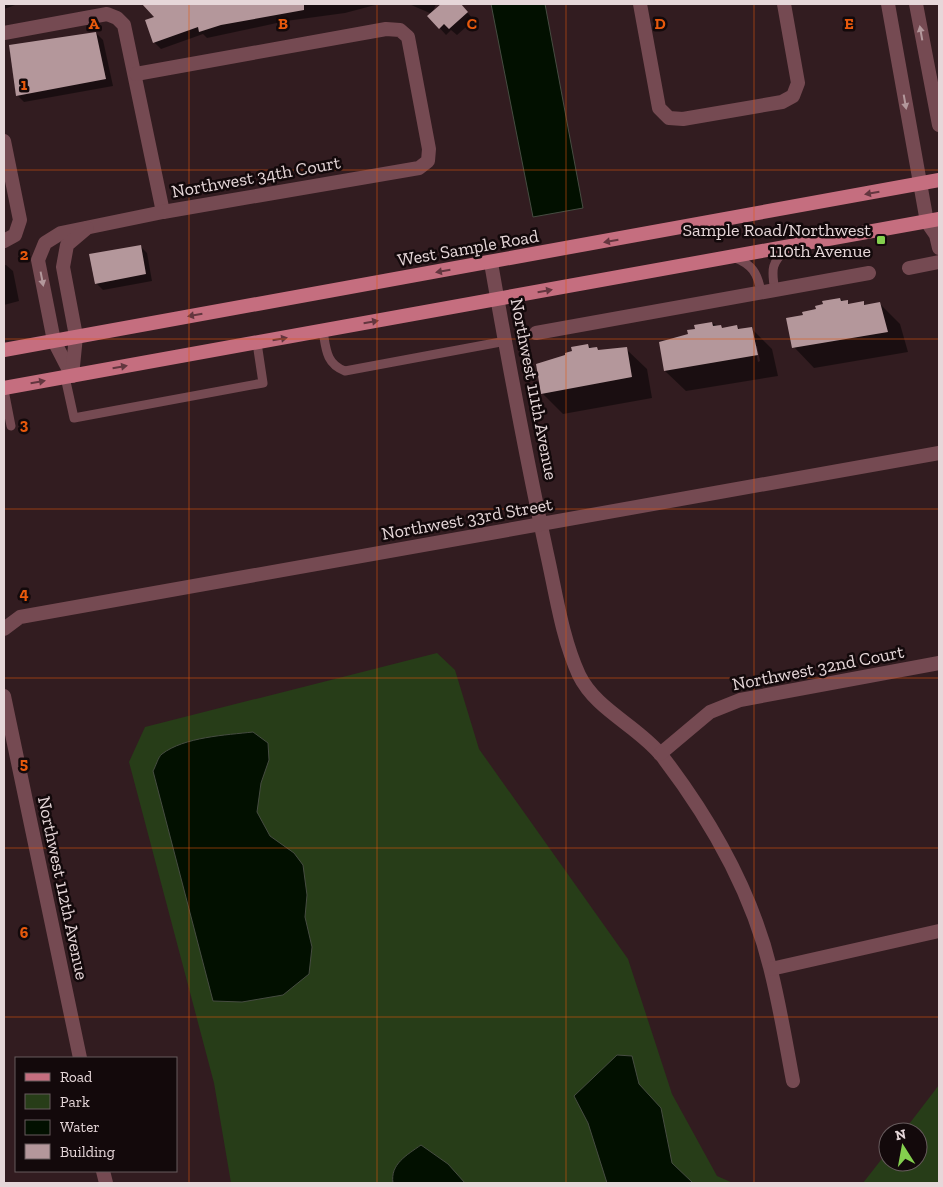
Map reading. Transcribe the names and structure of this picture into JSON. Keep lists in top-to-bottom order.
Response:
{
  "streets": {
    "main road": ["West Sample Road"],
    "street": [
      "Northwest 34th Court",
      "Northwest 111th Avenue",
      "Northwest 33rd Street",
      "Northwest 32nd Court",
      "Northwest 112th Avenue"
    ]
  },
  "crossings": [
    ["Northwest 34th Court", "West Sample Road"],
    ["West Sample Road", "Northwest 111th Avenue"],
    ["Northwest 111th Avenue", "Northwest 33rd Street"],
    ["Northwest 111th Avenue", "Northwest 32nd Court"]
  ],
  "places": {
    "transit": ["Sample Road/Northwest 110th Avenue"]
  },
  "legend": [
    "Road",
    "Park",
    "Water",
    "Building"
  ],
  "north": "top",
  "grid": {
    "columns": [
      "A",
      "B",
      "C",
      "D",
      "E"
    ],
    "rows": [
      "1",
      "2",
      "3",
      "4",
      "5",
      "6"
    ]
  }
}
